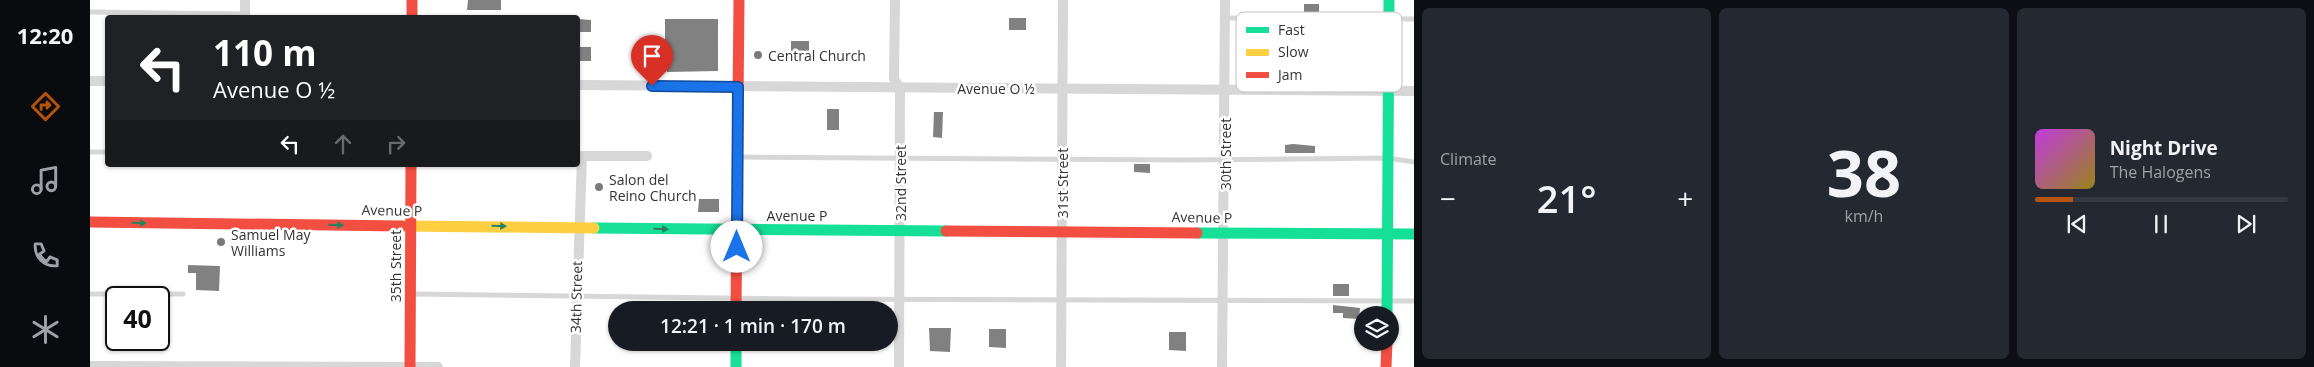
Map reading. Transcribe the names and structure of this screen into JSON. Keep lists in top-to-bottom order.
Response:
{
  "streets": {
    "main road": ["Avenue P", "35th Street"],
    "street": [
      "Avenue O ½",
      "30th Street",
      "32nd Street",
      "31st Street",
      "34th Street"
    ]
  },
  "crossings": [
    ["Avenue O ½", "30th Street"],
    ["Avenue O ½", "32nd Street"],
    ["Avenue O ½", "31st Street"],
    ["30th Street", "Avenue P"],
    ["32nd Street", "Avenue P"],
    ["31st Street", "Avenue P"],
    ["Avenue P", "35th Street"],
    ["Avenue P", "34th Street"]
  ],
  "one_way": ["Avenue P"],
  "places": ["Central Church", "Salon del Reino Church", "Samuel May Williams"],
  "legend": ["Fast", "Slow", "Jam"],
  "page": {
    "tabs": "12:20",
    "tile": [
      "Climate",
      ["38", "km/h"]
    ],
    "turn": ["110 m", "Avenue O ½"],
    "song": ["Night Drive", "The Halogens"],
    "heat": ["−", "21°", "+"],
    "limit": "40",
    "trip": "12:21 · 1 min · 170 m"
  }
}
